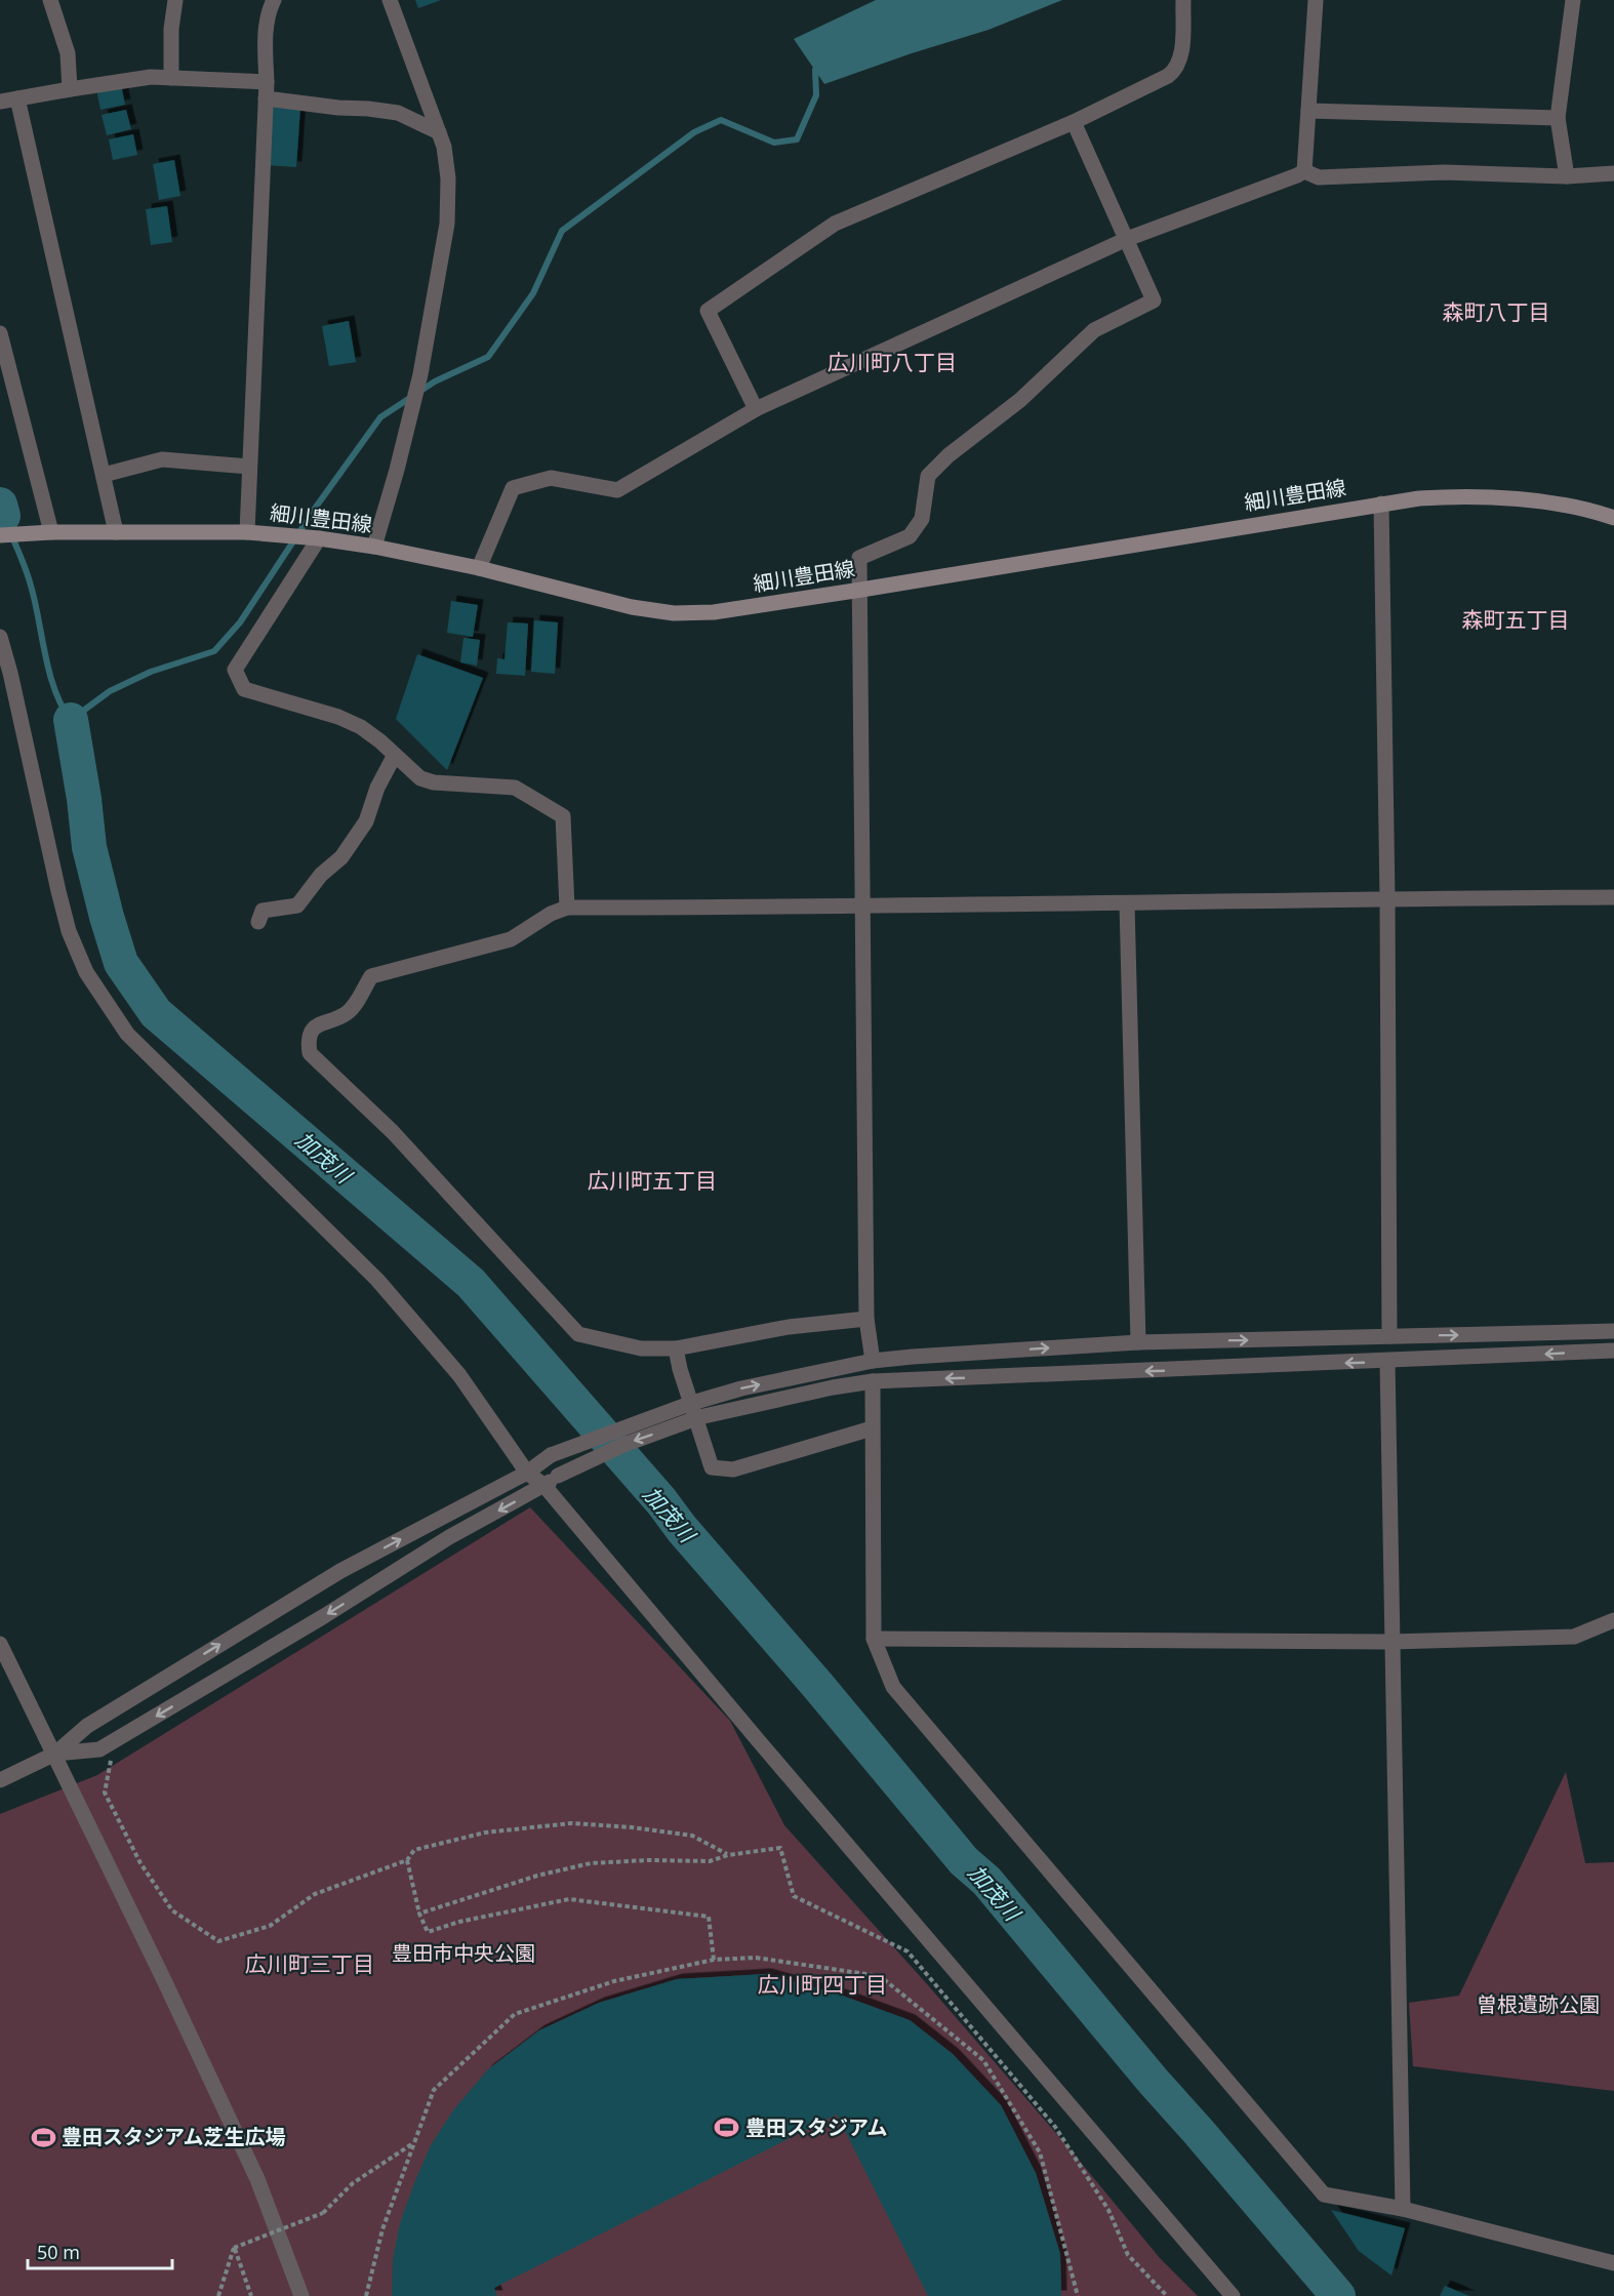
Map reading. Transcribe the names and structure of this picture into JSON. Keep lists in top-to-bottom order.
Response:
{
  "streets": {
    "main road": ["細川豊田線"]
  },
  "districts": [
    "森町八丁目",
    "広川町八丁目",
    "森町五丁目",
    "広川町五丁目",
    "広川町三丁目",
    "広川町四丁目"
  ],
  "water": ["加茂川"],
  "parks": ["豊田市中央公園", "曽根遺跡公園"],
  "places": {
    "sports": ["豊田スタジアム", "豊田スタジアム芝生広場"]
  },
  "scale_bar": "50 m"
}
